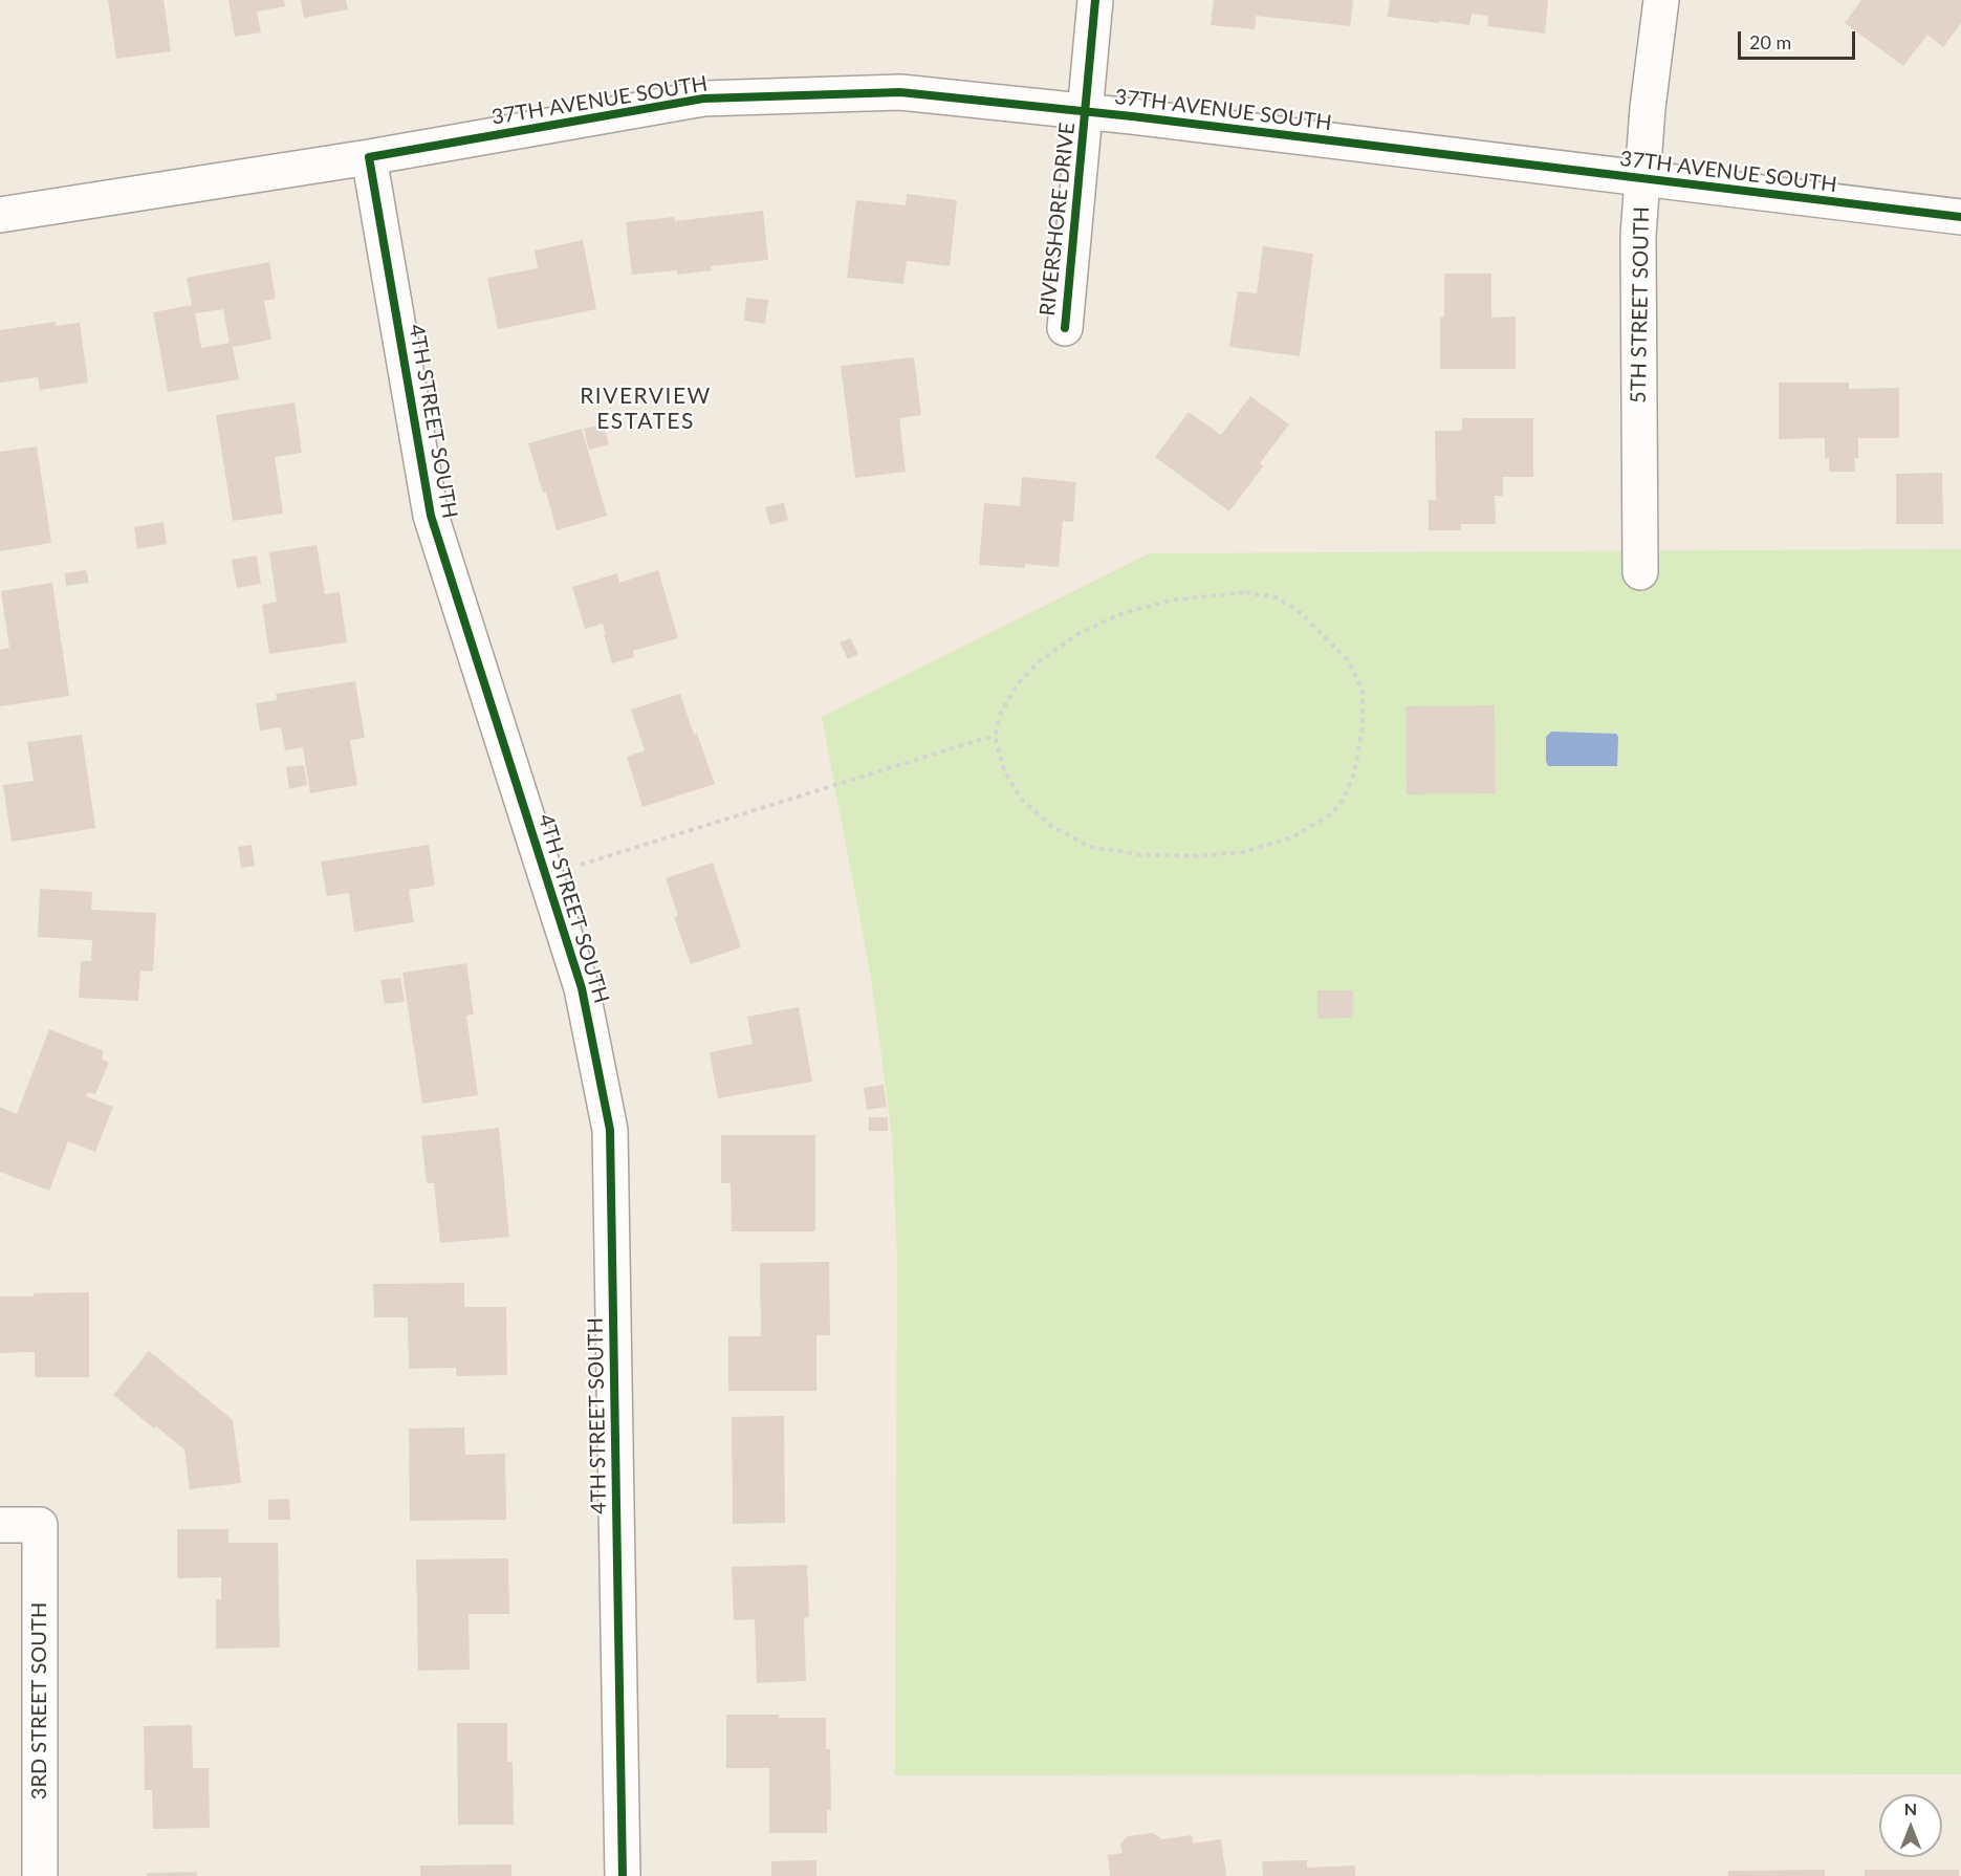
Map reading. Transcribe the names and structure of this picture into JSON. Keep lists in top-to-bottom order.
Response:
{
  "streets": {
    "street": [
      "37TH AVENUE SOUTH",
      "RIVERSHORE DRIVE",
      "5TH STREET SOUTH",
      "4TH STREET SOUTH",
      "3RD STREET SOUTH"
    ]
  },
  "crossings": [
    ["37TH AVENUE SOUTH", "RIVERSHORE DRIVE"],
    ["37TH AVENUE SOUTH", "5TH STREET SOUTH"],
    ["37TH AVENUE SOUTH", "4TH STREET SOUTH"]
  ],
  "districts": ["RIVERVIEW ESTATES"],
  "scale_bar": "20 m",
  "north": "top"
}
